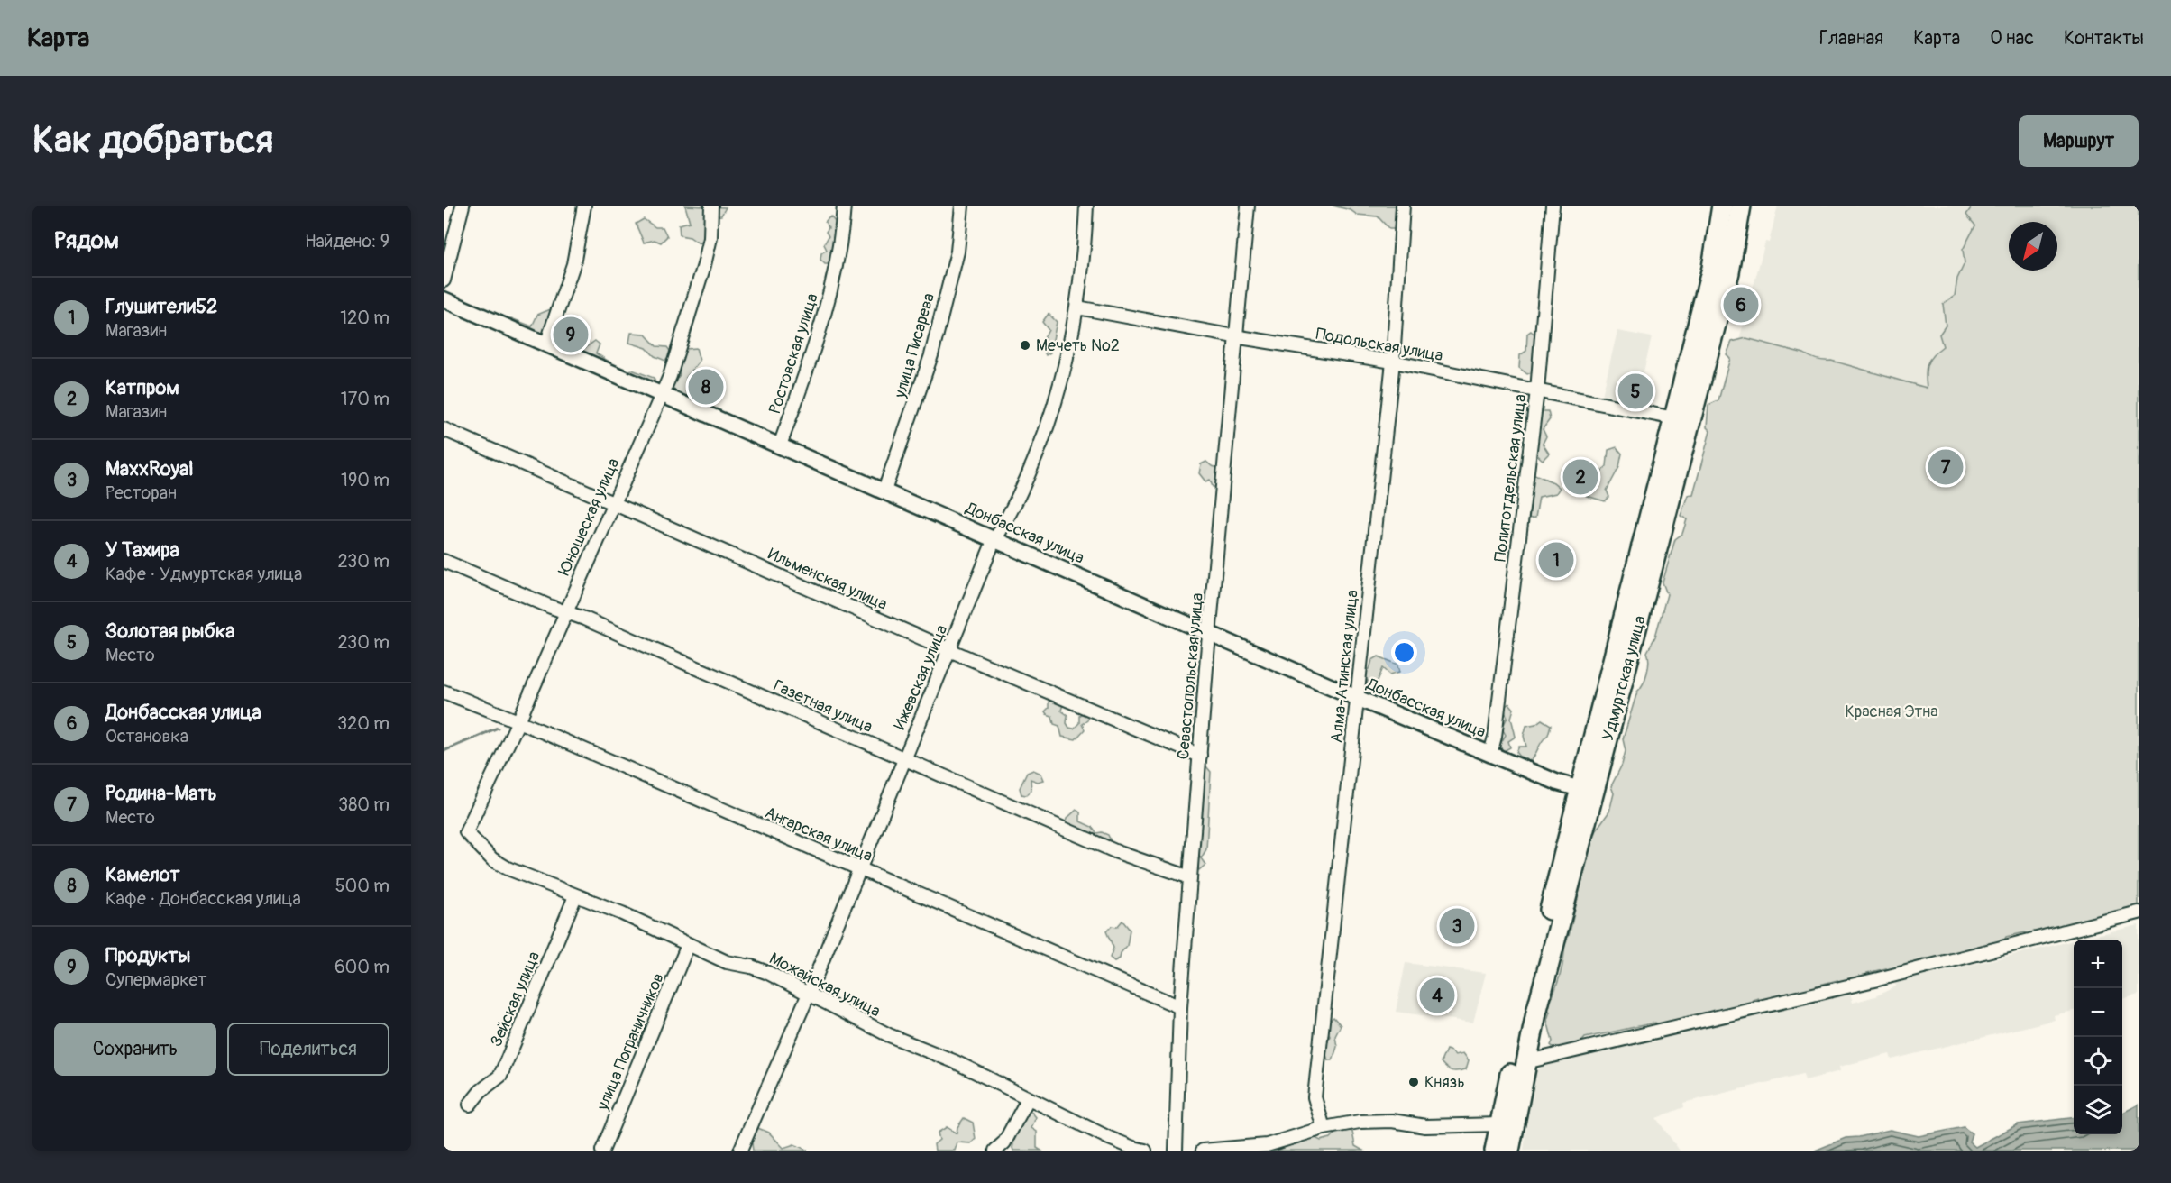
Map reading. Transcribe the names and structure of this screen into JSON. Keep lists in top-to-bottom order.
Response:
{
  "streets": {
    "main road": ["Удмуртская улица"],
    "street": [
      "Подольская улица",
      "улица Писарева",
      "Ростовская улица",
      "Политотдельская улица",
      "Юношеская улица",
      "Донбасская улица",
      "Ильменская улица",
      "Алма-Атинская улица",
      "Севастопольская улица",
      "Ижевская улица",
      "Газетная улица",
      "Ангарская улица",
      "Можайская улица",
      "Зейская улица",
      "улица Пограничников"
    ]
  },
  "crossings": [
    ["Подольская улица", "Политотдельская улица"],
    ["Подольская улица", "Алма-Атинская улица"],
    ["Подольская улица", "Севастопольская улица"],
    ["Подольская улица", "Ижевская улица"],
    ["Подольская улица", "Удмуртская улица"],
    ["улица Писарева", "Донбасская улица"],
    ["Ростовская улица", "Донбасская улица"],
    ["Политотдельская улица", "Донбасская улица"],
    ["Юношеская улица", "Донбасская улица"],
    ["Юношеская улица", "Ильменская улица"],
    ["Юношеская улица", "Газетная улица"],
    ["Юношеская улица", "Ангарская улица"],
    ["Юношеская улица", "Можайская улица"],
    ["Донбасская улица", "Алма-Атинская улица"],
    ["Донбасская улица", "Севастопольская улица"],
    ["Донбасская улица", "Ижевская улица"],
    ["Донбасская улица", "Удмуртская улица"],
    ["Ильменская улица", "Севастопольская улица"],
    ["Ильменская улица", "Ижевская улица"],
    ["Севастопольская улица", "Газетная улица"],
    ["Севастопольская улица", "Ангарская улица"],
    ["Ижевская улица", "Газетная улица"],
    ["Ижевская улица", "Ангарская улица"],
    ["Ижевская улица", "Можайская улица"],
    ["Можайская улица", "Зейская улица"],
    ["Можайская улица", "улица Пограничников"]
  ],
  "parks": ["Красная Этна"],
  "places": ["Мечеть №2", "Князь"],
  "north": "bottom left",
  "page": {
    "header": "Карта",
    "nav": [
      "Главная",
      "Карта",
      "О нас",
      "Контакты"
    ],
    "buttons": [
      "Маршрут",
      ["Сохранить", "Поделиться"]
    ],
    "title": "Как добраться",
    "heading": ["Рядом", "Найдено: 9"],
    "list": [
      {
        "mark": "1",
        "name": "Глушители52",
        "note": "Магазин",
        "value": "120 m"
      },
      {
        "mark": "2",
        "name": "Катпром",
        "note": "Магазин",
        "value": "170 m"
      },
      {
        "mark": "3",
        "name": "MaxxRoyal",
        "note": "Ресторан",
        "value": "190 m"
      },
      {
        "mark": "4",
        "name": "У Тахира",
        "note": "Кафе · Удмуртская улица",
        "value": "230 m"
      },
      {
        "mark": "5",
        "name": "Золотая рыбка",
        "note": "Место",
        "value": "230 m"
      },
      {
        "mark": "6",
        "name": "Донбасская улица",
        "note": "Остановка",
        "value": "320 m"
      },
      {
        "mark": "7",
        "name": "Родина-Мать",
        "note": "Место",
        "value": "380 m"
      },
      {
        "mark": "8",
        "name": "Камелот",
        "note": "Кафе · Донбасская улица",
        "value": "500 m"
      },
      {
        "mark": "9",
        "name": "Продукты",
        "note": "Супермаркет",
        "value": "600 m"
      }
    ],
    "pins": [
      "6",
      "9",
      "8",
      "5",
      "7",
      "2",
      "1",
      "3",
      "4"
    ],
    "map_buttons": ["+", "−"]
  }
}
